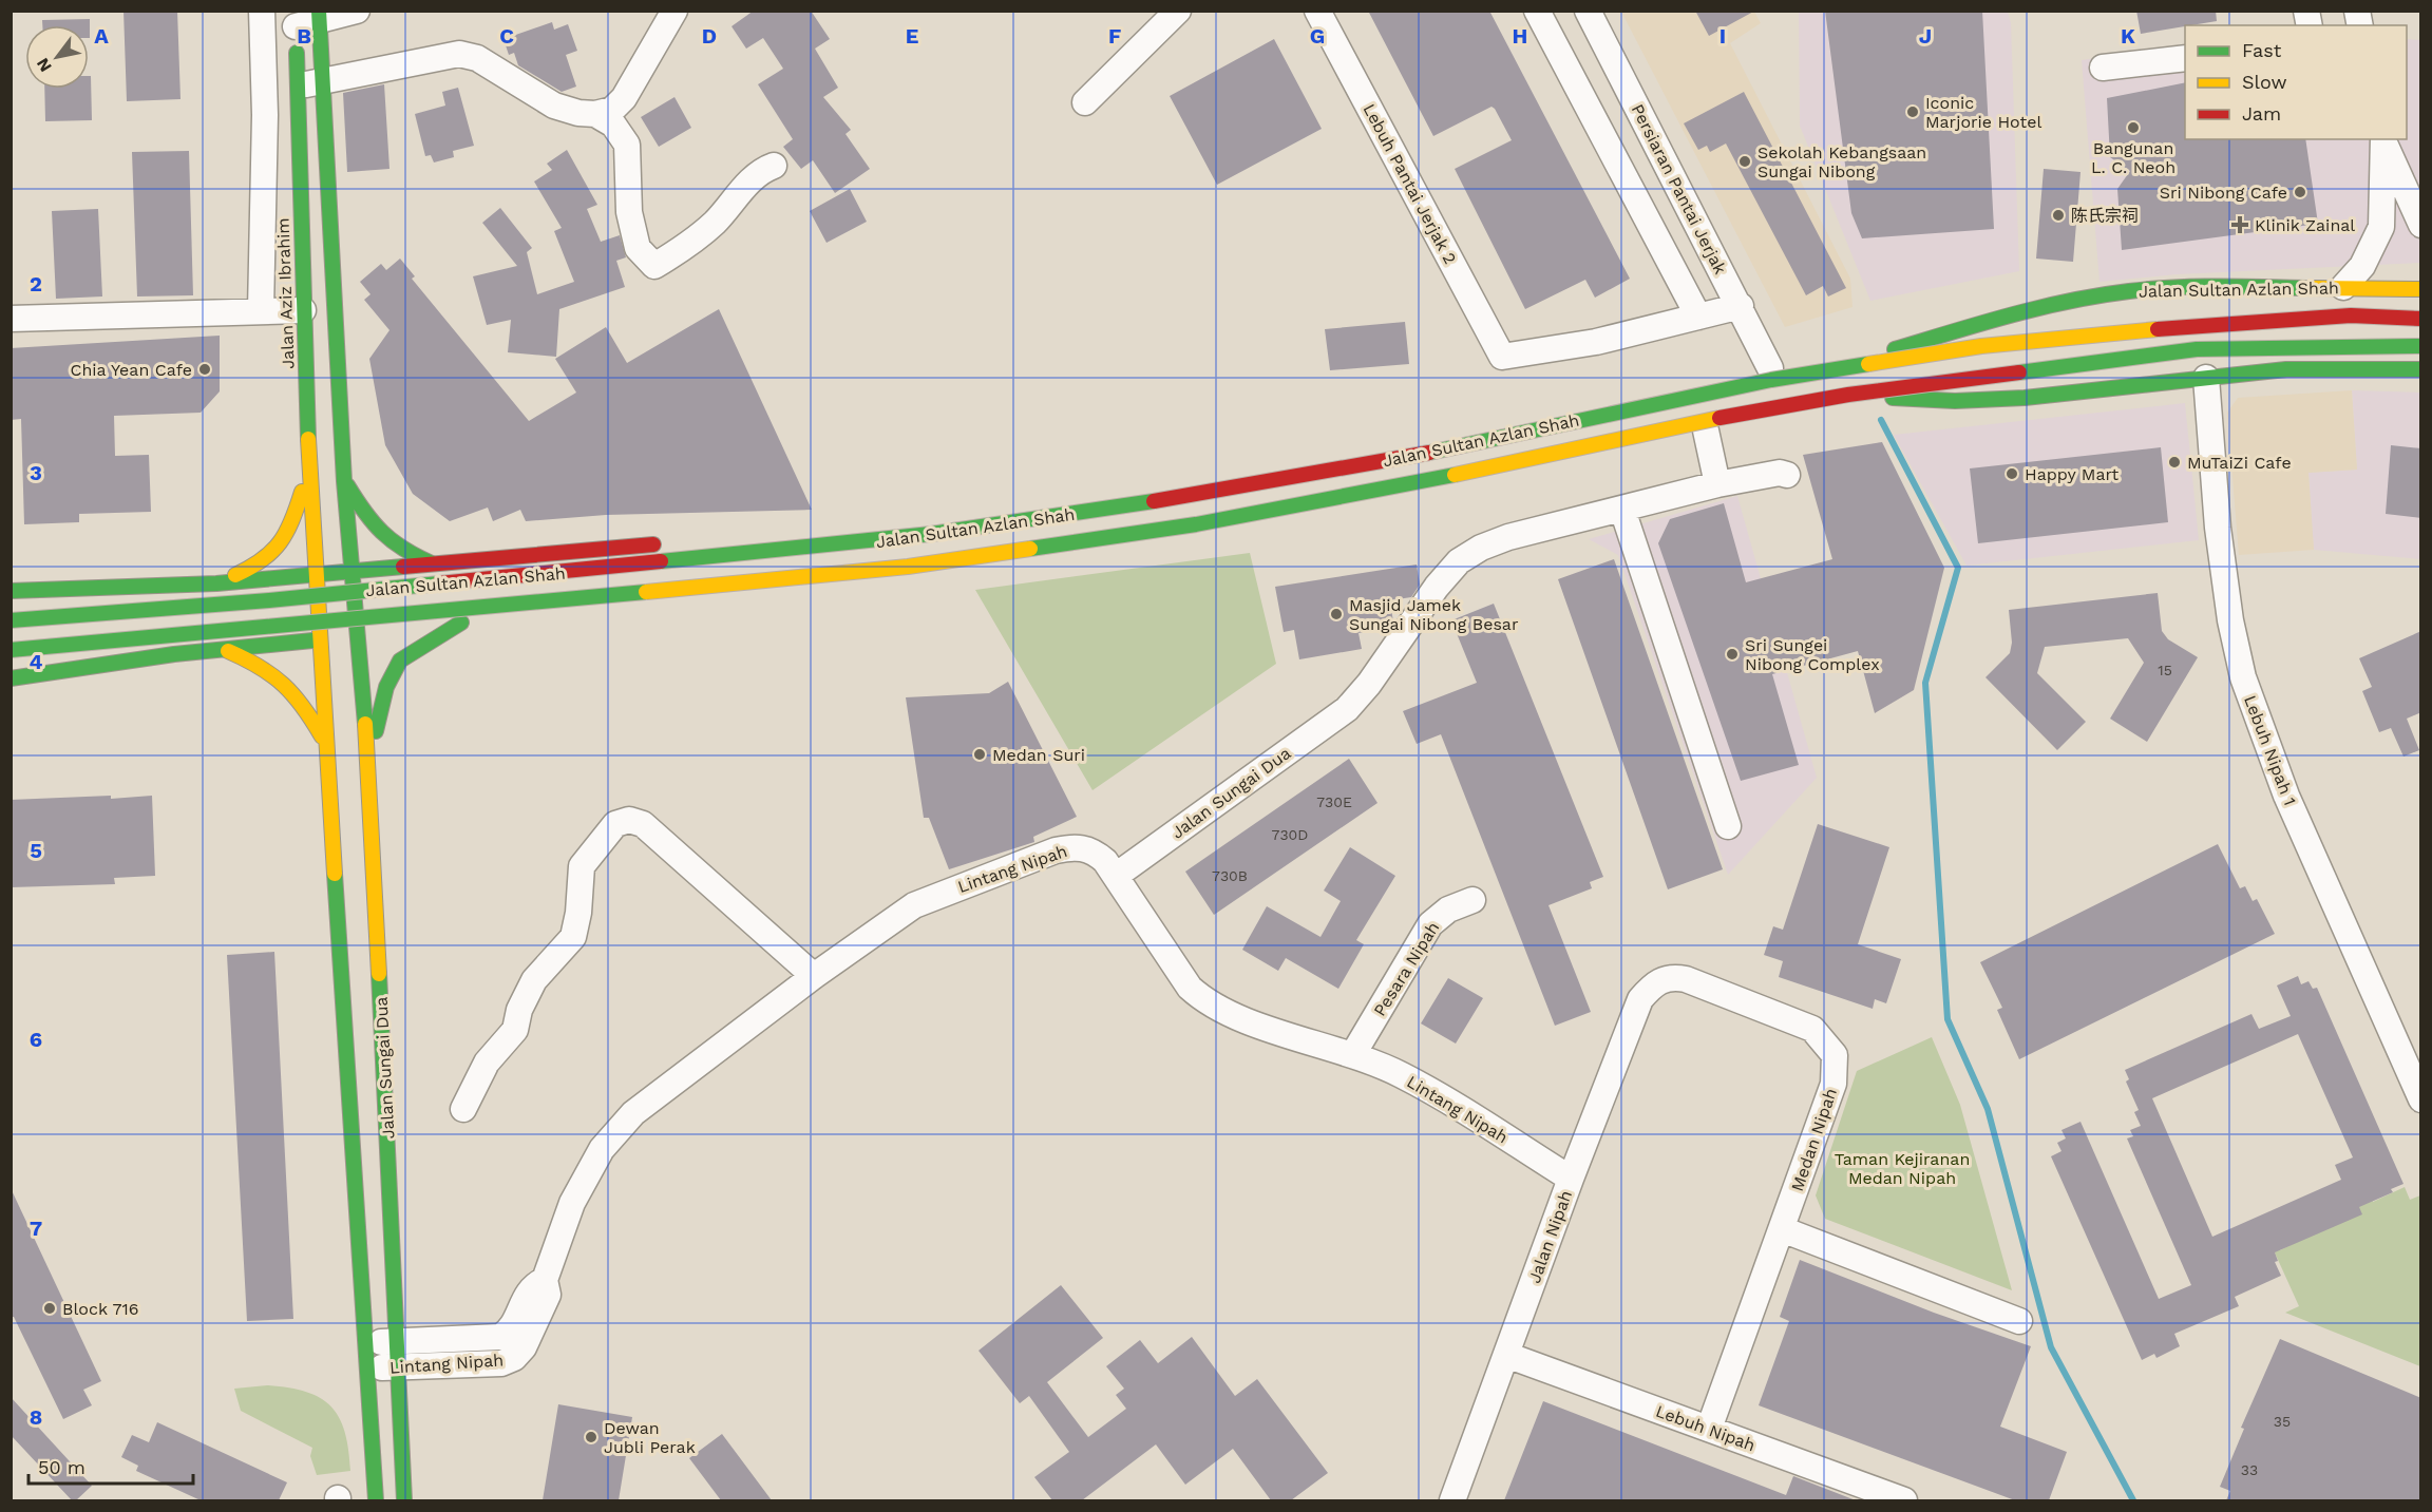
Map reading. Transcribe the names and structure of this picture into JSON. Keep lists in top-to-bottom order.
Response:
{
  "streets": {
    "main road": ["Jalan Sultan Azlan Shah", "Jalan Aziz Ibrahim", "Jalan Sungai Dua"],
    "street": [
      "Lebuh Pantai Jerjak 2",
      "Persiaran Pantai Jerjak",
      "Lebuh Nipah 1",
      "Lintang Nipah",
      "Pesara Nipah",
      "Medan Nipah",
      "Jalan Nipah",
      "Lebuh Nipah"
    ]
  },
  "crossings": [
    ["Persiaran Pantai Jerjak", "Jalan Sultan Azlan Shah"],
    ["Jalan Sultan Azlan Shah", "Jalan Aziz Ibrahim"],
    ["Jalan Aziz Ibrahim", "Jalan Sungai Dua"],
    ["Jalan Sungai Dua", "Lintang Nipah"],
    ["Lintang Nipah", "Pesara Nipah"],
    ["Lintang Nipah", "Jalan Nipah"],
    ["Medan Nipah", "Jalan Nipah"],
    ["Medan Nipah", "Lebuh Nipah"],
    ["Jalan Nipah", "Lebuh Nipah"]
  ],
  "parks": ["Taman Kejiranan Medan Nipah"],
  "places": {
    "other": [
      "Iconic Marjorie Hotel",
      "Bangunan L. C. Neoh",
      "Sekolah Kebangsaan Sungai Nibong",
      "Sri Nibong Cafe",
      "陈氏宗祠",
      "Chia Yean Cafe",
      "MuTaiZi Cafe",
      "Happy Mart",
      "Masjid Jamek Sungai Nibong Besar",
      "Sri Sungei Nibong Complex",
      "Medan Suri",
      "Block 716",
      "Dewan Jubli Perak"
    ],
    "health": ["Klinik Zainal"]
  },
  "house_numbers": [
    "15",
    "730E",
    "730D",
    "730B",
    "35",
    "33"
  ],
  "legend": ["Fast", "Slow", "Jam"],
  "scale_bar": "50 m",
  "north": "bottom left",
  "grid": {
    "columns": [
      "A",
      "B",
      "C",
      "D",
      "E",
      "F",
      "G",
      "H",
      "I",
      "J",
      "K"
    ],
    "rows": [
      "2",
      "3",
      "4",
      "5",
      "6",
      "7",
      "8"
    ]
  }
}
